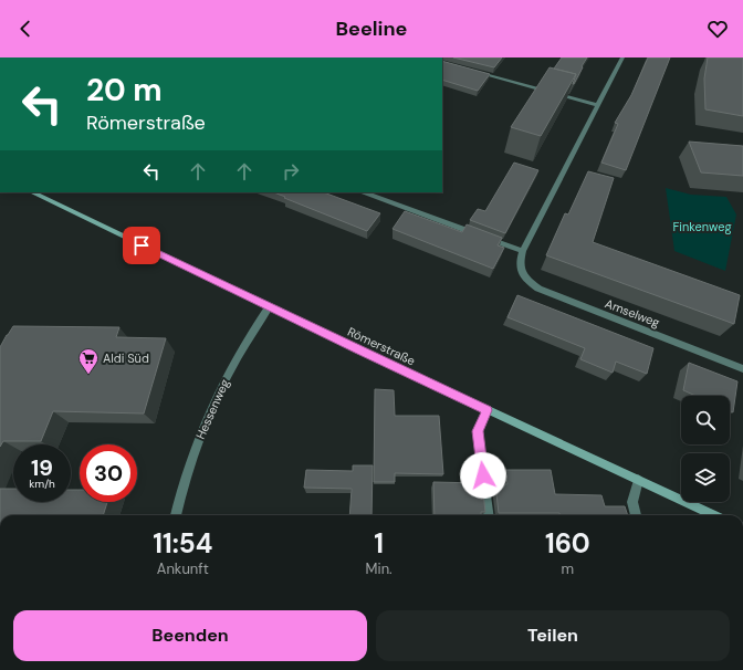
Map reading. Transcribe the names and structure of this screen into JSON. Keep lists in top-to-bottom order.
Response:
{
  "streets": {
    "street": ["Amselweg", "Römerstraße", "Hessenweg"]
  },
  "crossings": [
    ["Römerstraße", "Hessenweg"]
  ],
  "parks": ["Finkenweg"],
  "places": {
    "supermarket": ["Aldi Süd"]
  },
  "page": {
    "header": "Beeline",
    "turn": ["20 m", "Römerstraße"],
    "speed": "19 km/h",
    "limit": "30",
    "eta": [
      "11:54",
      "Ankunft",
      "1",
      "Min.",
      "160",
      "m"
    ],
    "buttons": ["Beenden", "Teilen"]
  }
}
